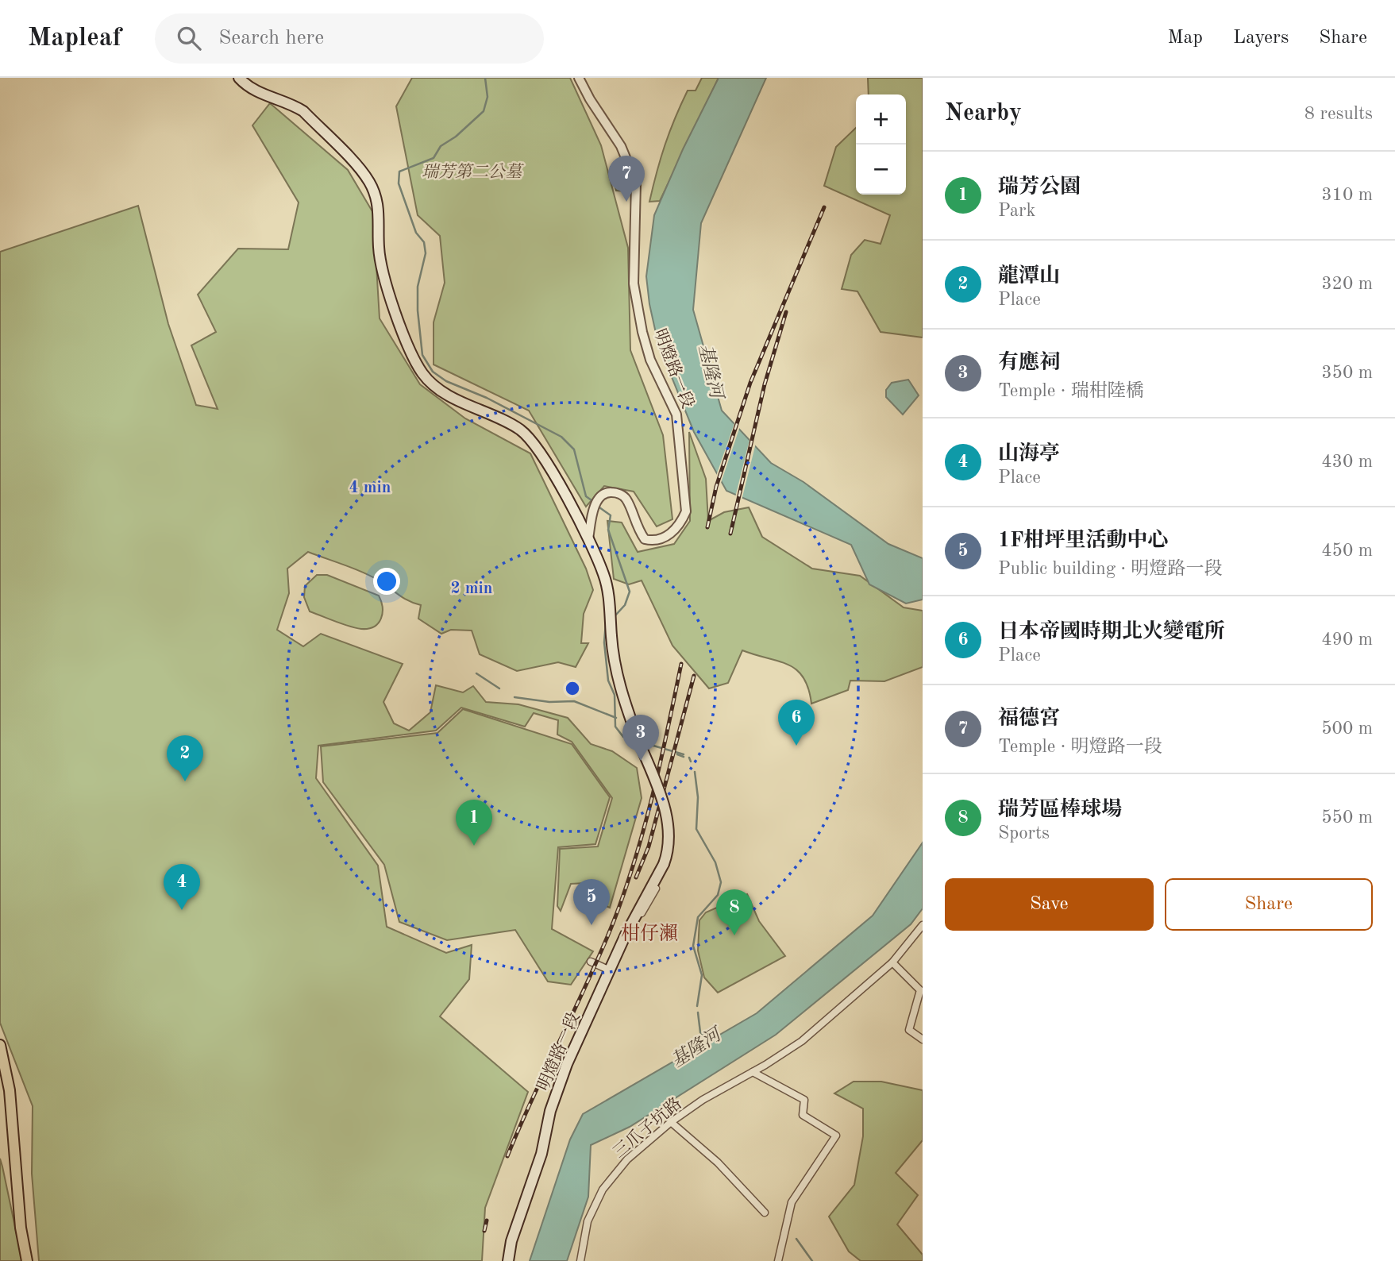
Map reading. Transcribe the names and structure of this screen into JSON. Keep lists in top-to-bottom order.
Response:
{
  "streets": {
    "main road": ["明燈路一段"],
    "street": ["三爪子坑路"]
  },
  "districts": ["柑仔瀨"],
  "water": ["基隆河"],
  "parks": ["瑞芳第二公墓"],
  "page": {
    "header": "Mapleaf",
    "search": "Search here",
    "nav": ["Map", "Layers", "Share"],
    "heading": ["Nearby", "8 results"],
    "map_buttons": ["+", "−"],
    "list": [
      {
        "mark": "1",
        "name": "瑞芳公園",
        "note": "Park",
        "value": "310 m"
      },
      {
        "mark": "2",
        "name": "龍潭山",
        "note": "Place",
        "value": "320 m"
      },
      {
        "mark": "3",
        "name": "有應祠",
        "note": "Temple · 瑞柑陸橋",
        "value": "350 m"
      },
      {
        "mark": "4",
        "name": "山海亭",
        "note": "Place",
        "value": "430 m"
      },
      {
        "mark": "5",
        "name": "1F柑坪里活動中心",
        "note": "Public building · 明燈路一段",
        "value": "450 m"
      },
      {
        "mark": "6",
        "name": "日本帝國時期北火變電所",
        "note": "Place",
        "value": "490 m"
      },
      {
        "mark": "7",
        "name": "福德宮",
        "note": "Temple · 明燈路一段",
        "value": "500 m"
      },
      {
        "mark": "8",
        "name": "瑞芳區棒球場",
        "note": "Sports",
        "value": "550 m"
      }
    ],
    "pins": [
      "7",
      "6",
      "3",
      "2",
      "1",
      "4",
      "5",
      "8"
    ],
    "buttons": ["Save", "Share"]
  },
  "rings": ["4 min", "2 min"]
}
